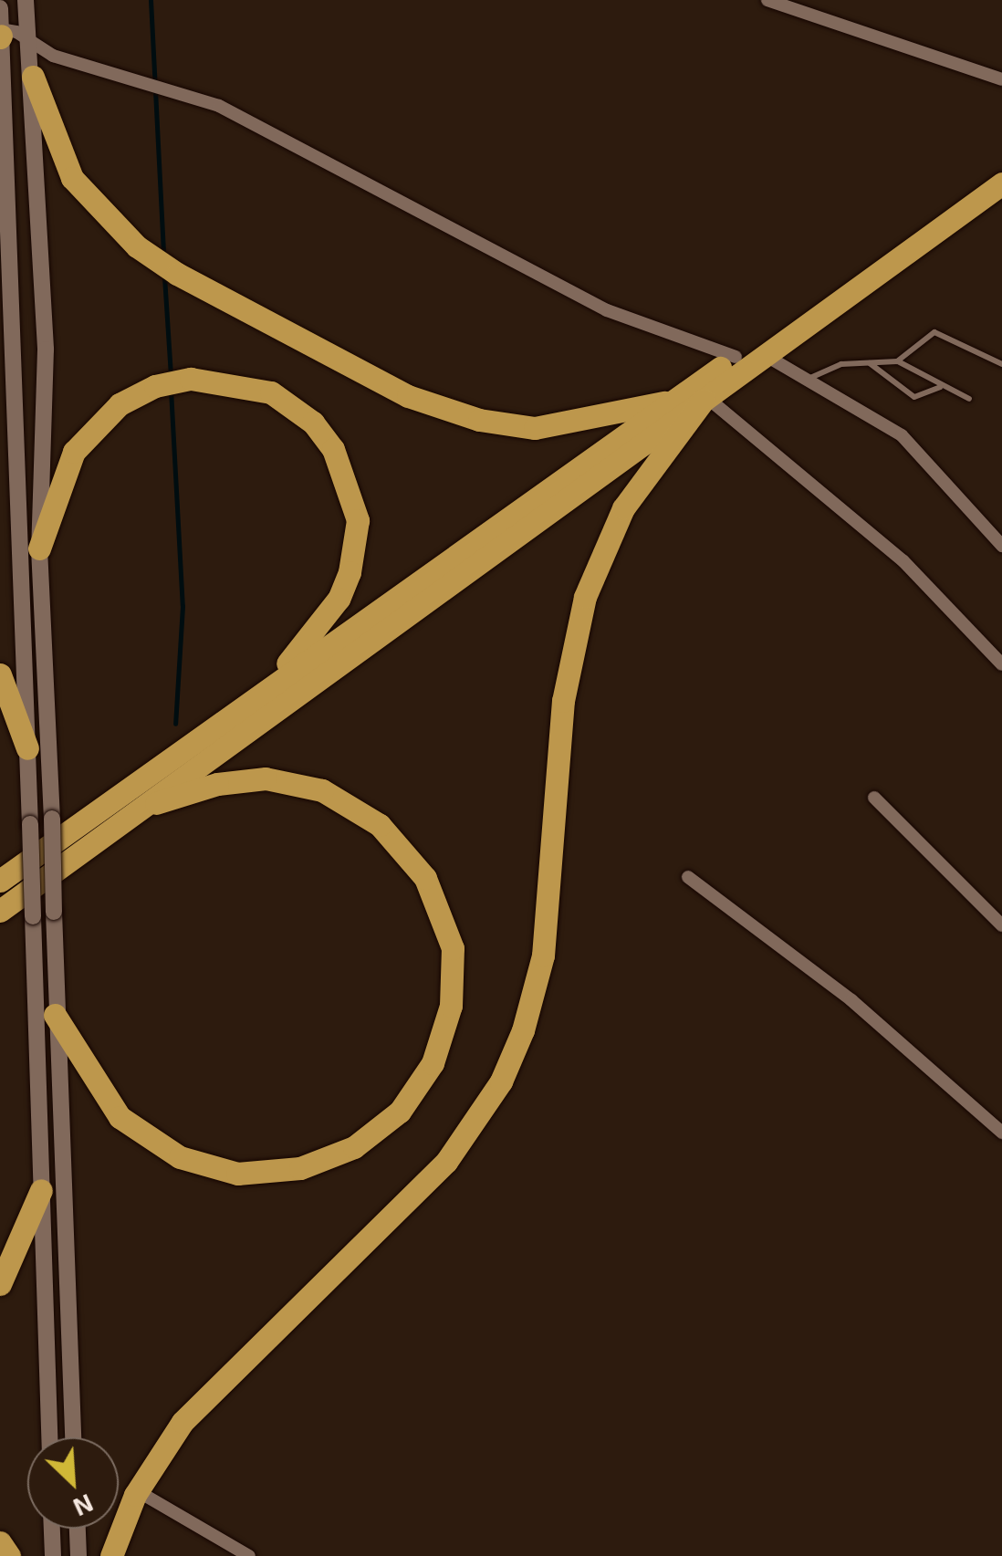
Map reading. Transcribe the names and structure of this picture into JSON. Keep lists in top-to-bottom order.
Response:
{
  "north": "bottom right"
}
